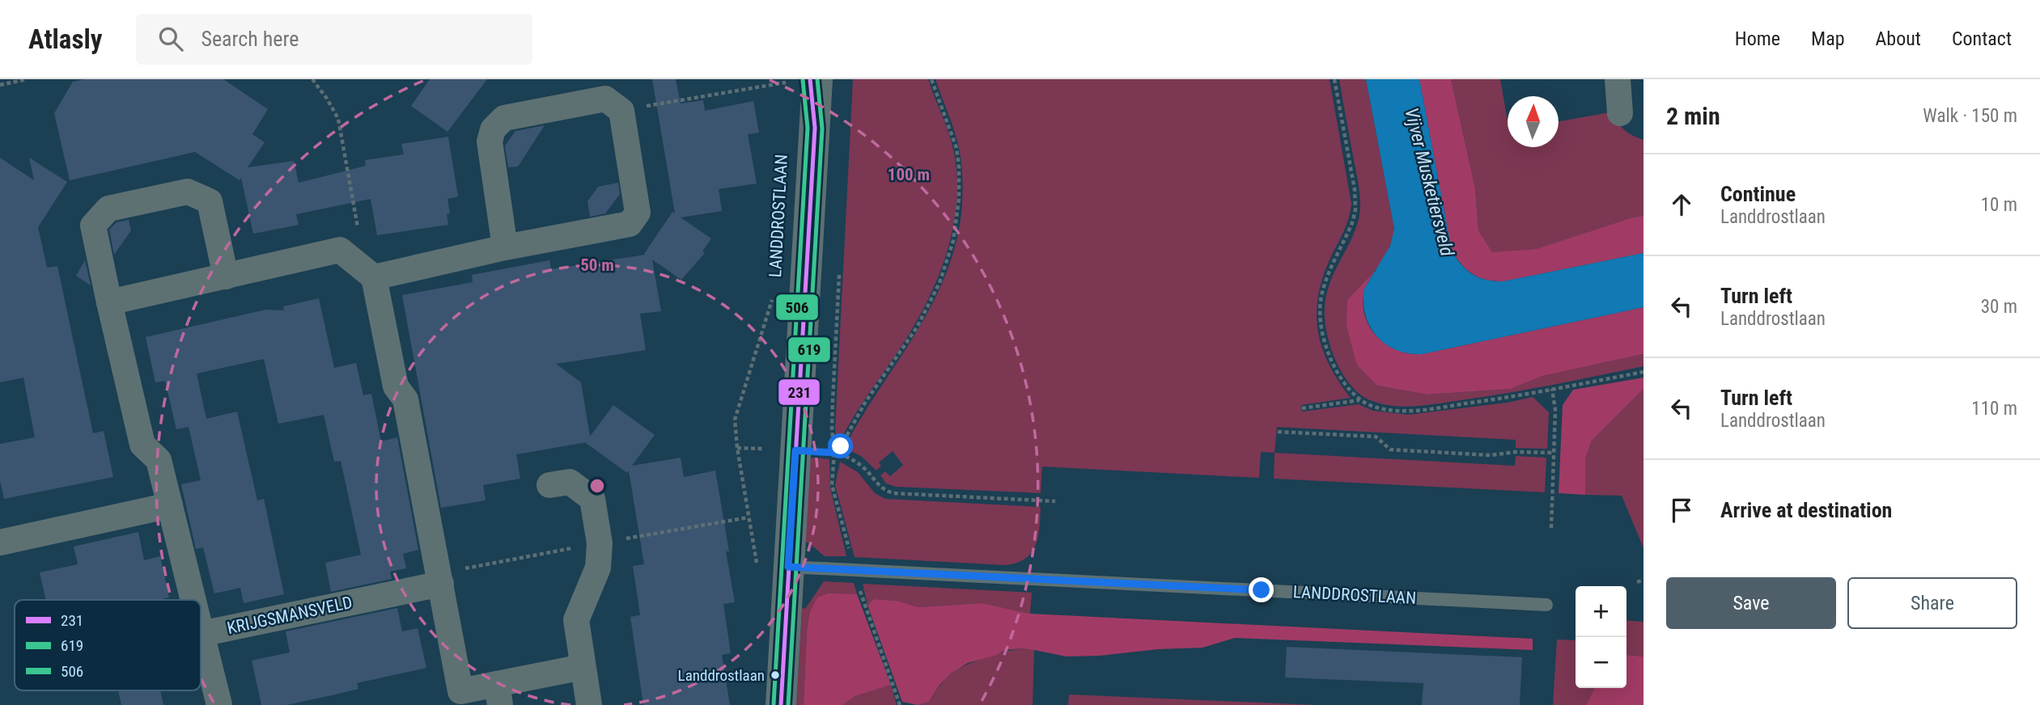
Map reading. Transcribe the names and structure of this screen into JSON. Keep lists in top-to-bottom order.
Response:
{
  "streets": {
    "street": ["LANDDROSTLAAN", "KRIJGSMANSVELD"]
  },
  "water": ["Vijver Musketiersveld"],
  "places": ["Landdrostlaan"],
  "lines": ["transit line 231", "transit line 619", "transit line 506"],
  "legend": ["231", "619", "506"],
  "north": "top",
  "page": {
    "header": "Atlasly",
    "search": "Search here",
    "nav": [
      "Home",
      "Map",
      "About",
      "Contact"
    ],
    "heading": ["2 min", "Walk · 150 m"],
    "list": [
      ["Continue", "Landdrostlaan", "10 m"],
      ["Turn left", "Landdrostlaan", "30 m"],
      ["Turn left", "Landdrostlaan", "110 m"],
      "Arrive at destination"
    ],
    "buttons": ["Save", "Share"],
    "map_buttons": ["+", "−"]
  },
  "rings": ["100 m", "50 m"]
}
